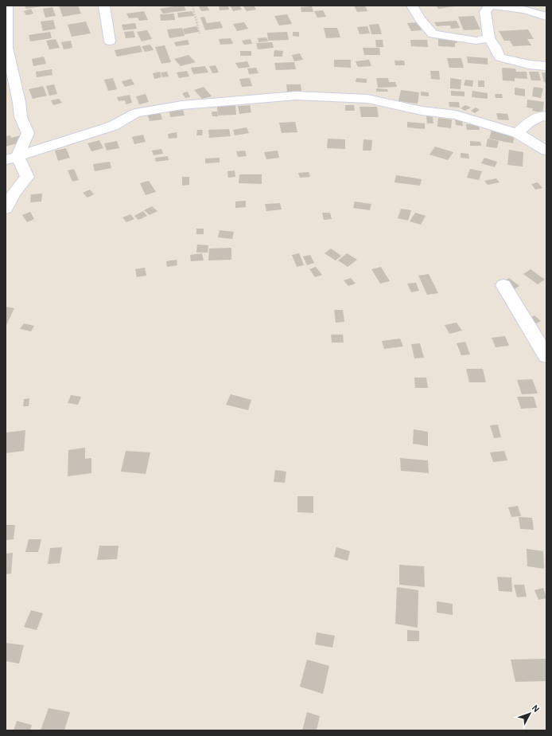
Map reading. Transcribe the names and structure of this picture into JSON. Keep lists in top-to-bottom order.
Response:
{
  "north": "top right"
}
